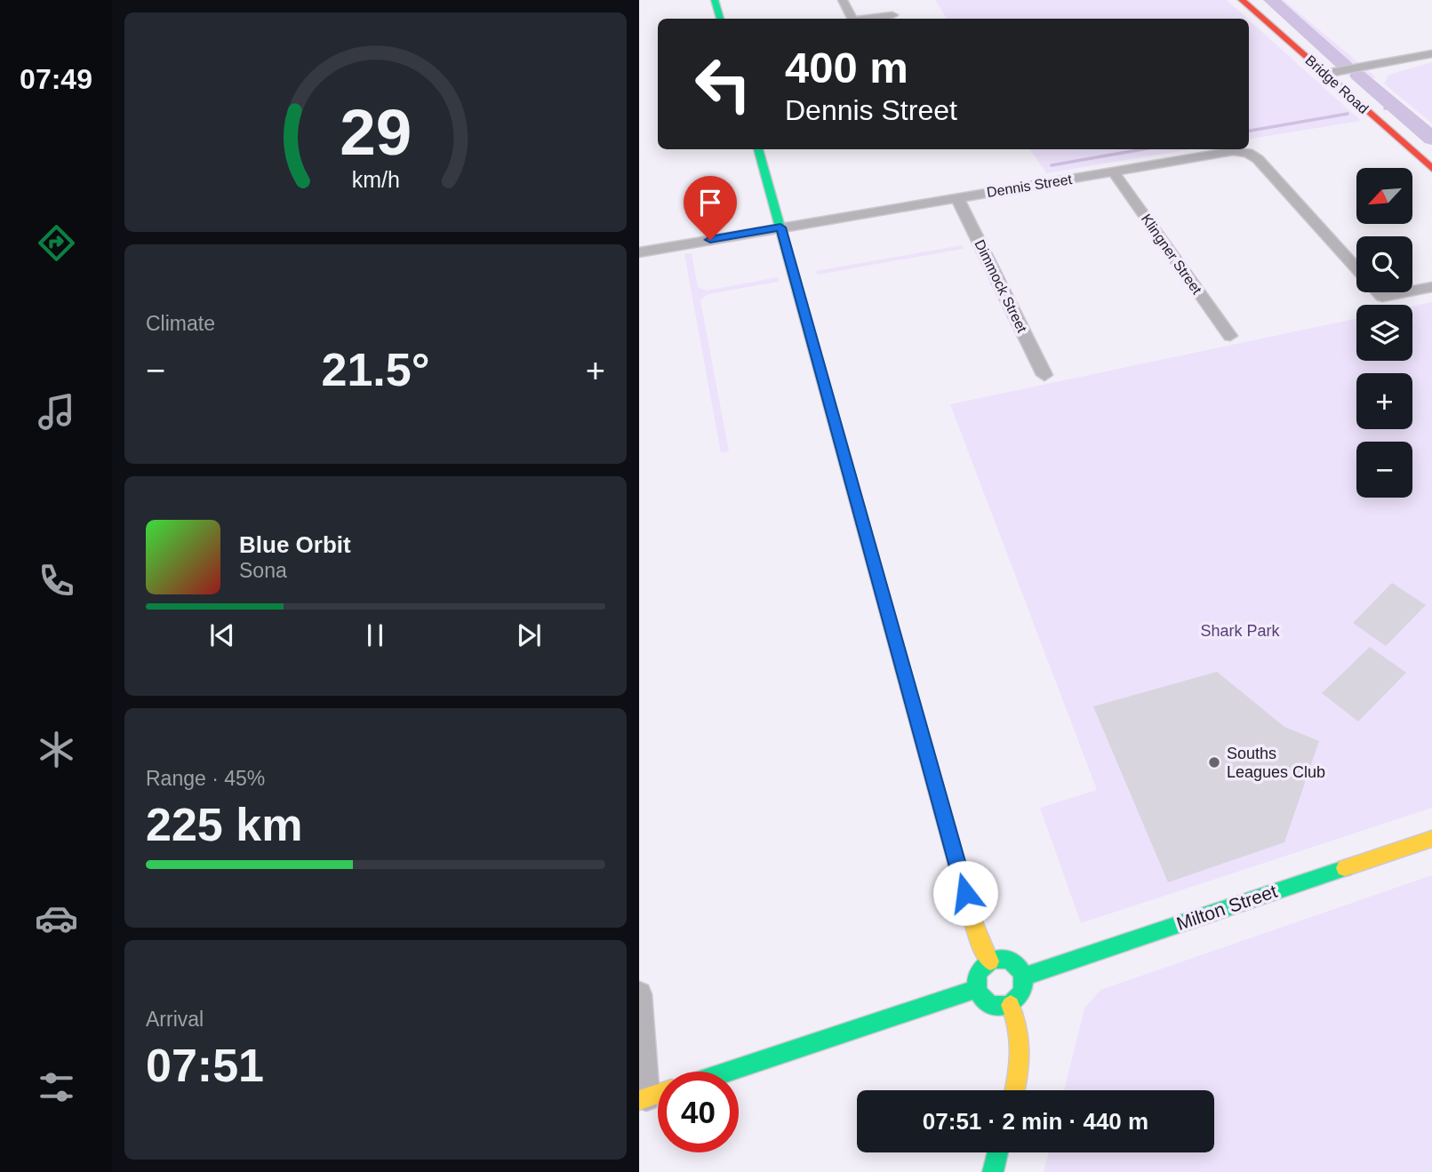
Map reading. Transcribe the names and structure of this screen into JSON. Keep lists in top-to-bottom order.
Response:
{
  "streets": {
    "street": [
      "Bridge Road",
      "Dennis Street",
      "Klingner Street",
      "Dimmock Street",
      "Milton Street"
    ]
  },
  "crossings": [
    ["Dennis Street", "Klingner Street"],
    ["Dennis Street", "Dimmock Street"]
  ],
  "parks": ["Shark Park"],
  "places": ["Souths Leagues Club"],
  "north": "bottom left",
  "page": {
    "tabs": "07:49",
    "turn": ["400 m", "Dennis Street"],
    "map_buttons": ["+", "−"],
    "tile": [
      "Climate",
      ["Range · 45%", "225 km"],
      ["Arrival", "07:51"]
    ],
    "heat": ["−", "21.5°", "+"],
    "song": ["Blue Orbit", "Sona"],
    "limit": "40",
    "trip": "07:51 · 2 min · 440 m",
    "gauge": ["29", "km/h"]
  }
}
